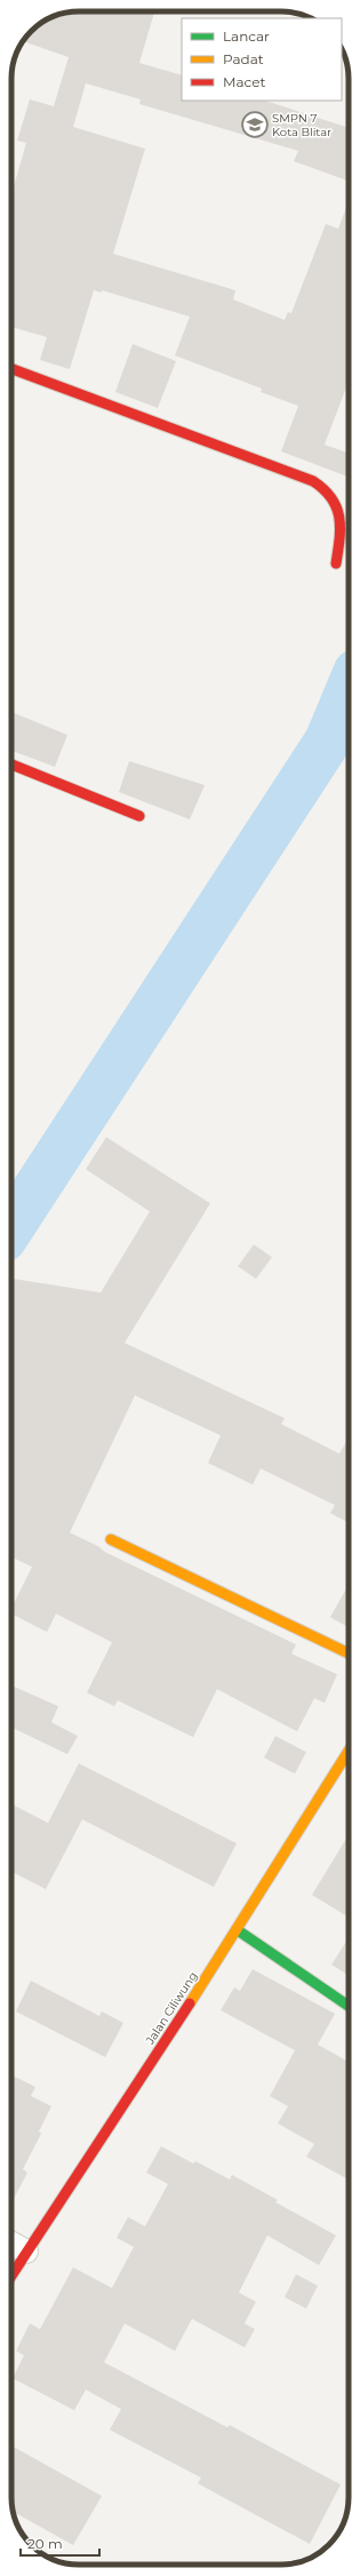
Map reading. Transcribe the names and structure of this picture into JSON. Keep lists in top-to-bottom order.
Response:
{
  "streets": {
    "street": ["Jalan Ciliwung"]
  },
  "places": {
    "school or university": ["SMPN 7 Kota Blitar"]
  },
  "legend": ["Lancar", "Padat", "Macet"],
  "scale_bar": "20 m"
}
